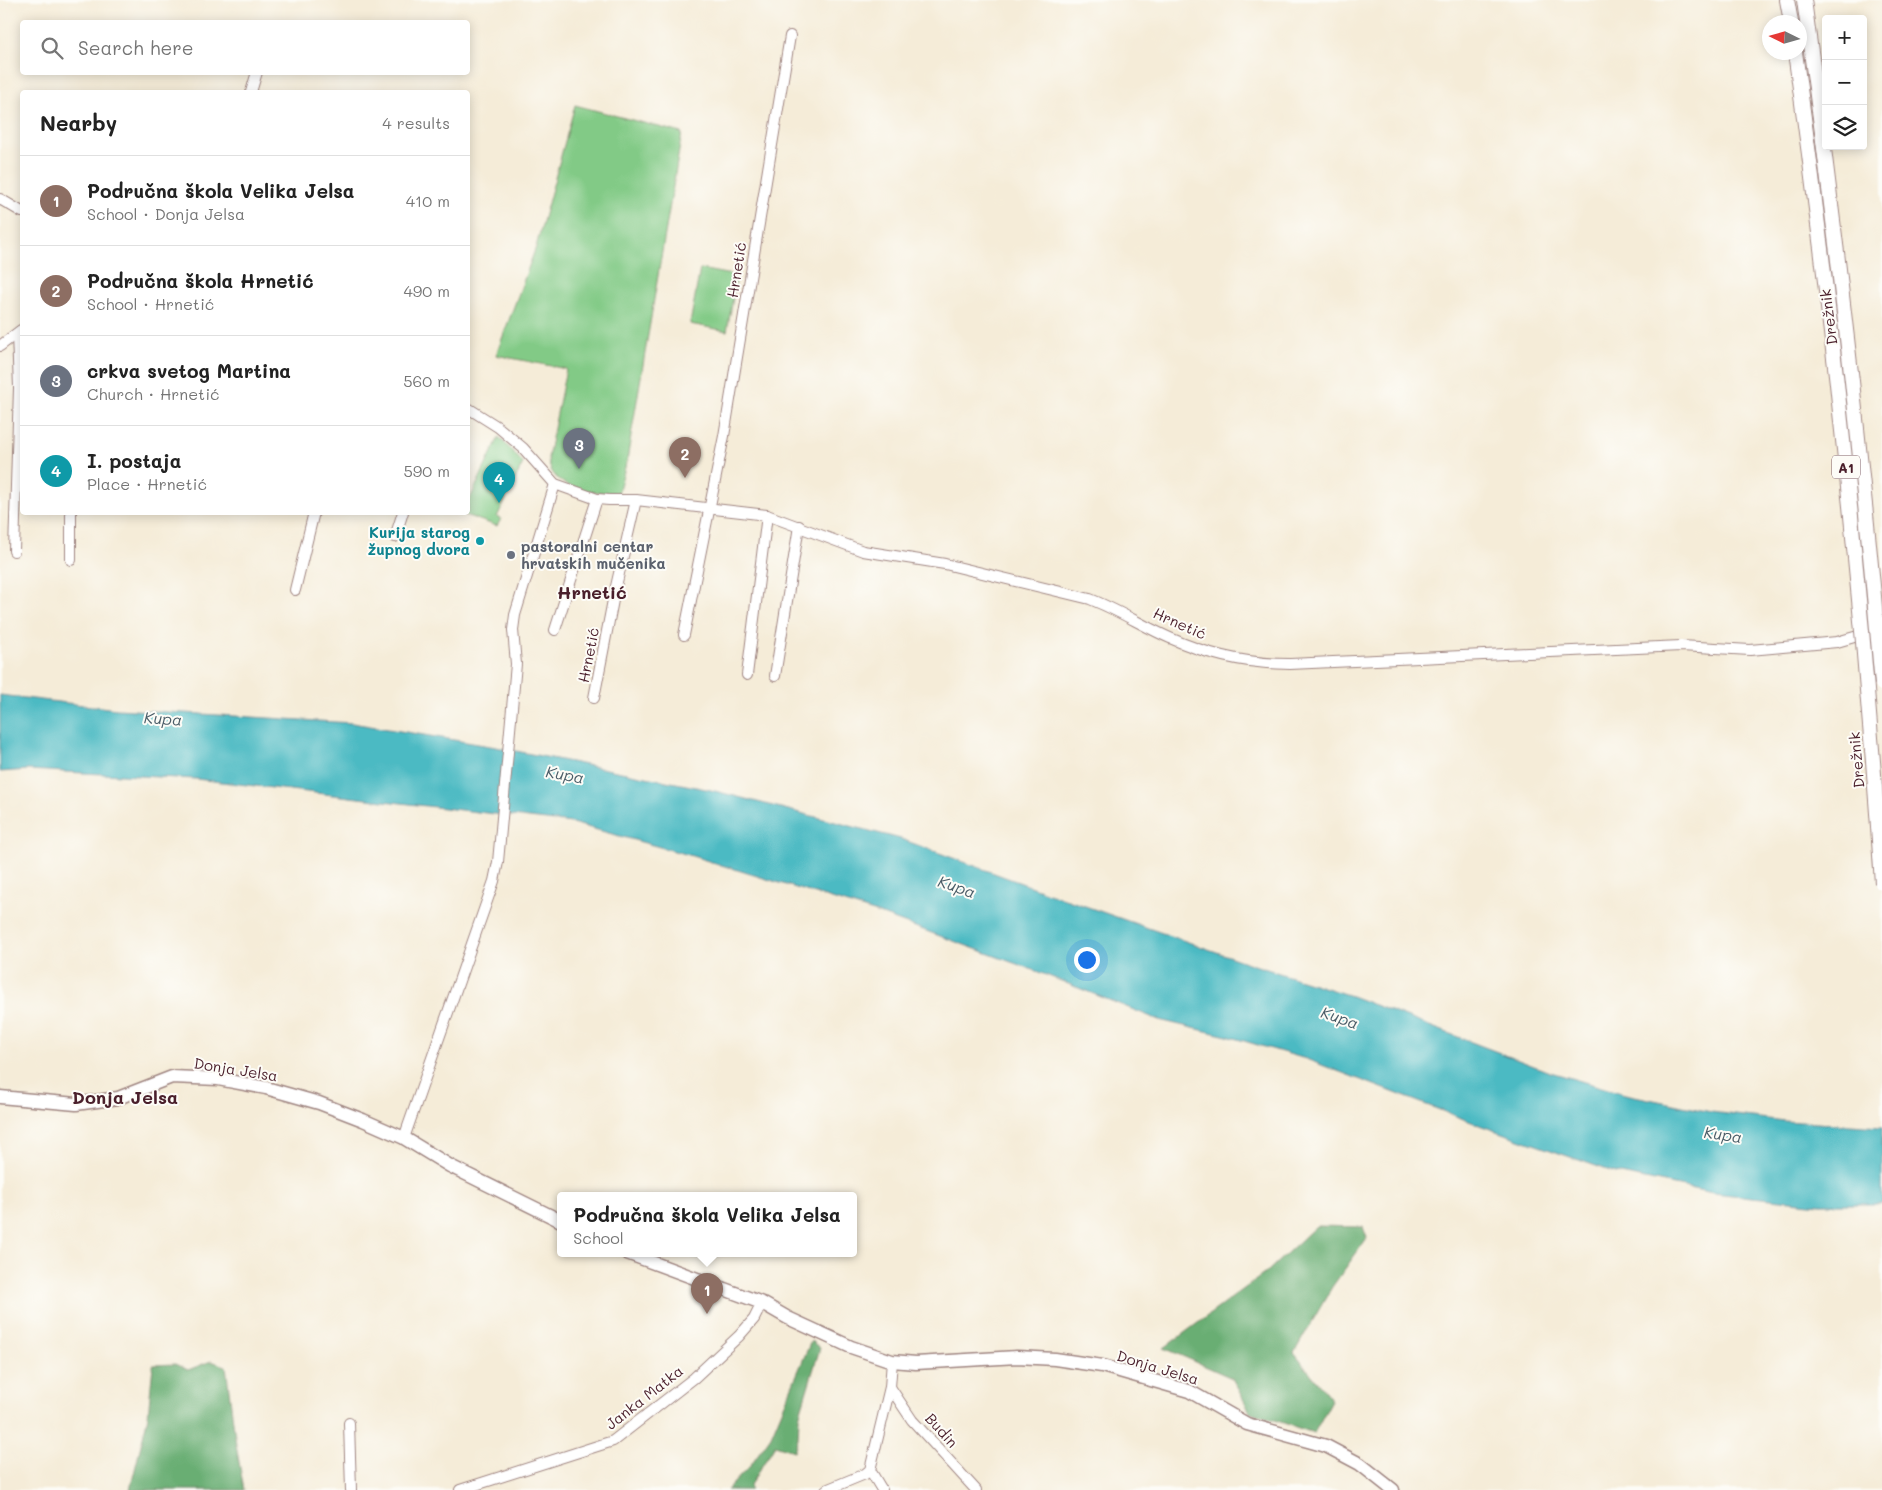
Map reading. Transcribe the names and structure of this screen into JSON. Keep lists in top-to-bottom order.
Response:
{
  "streets": {
    "highway": ["Drežnik", "A1"],
    "main road": ["Donja Jelsa"],
    "street": ["Hrnetić", "Janka Matka", "Budin"]
  },
  "crossings": [
    ["Donja Jelsa", "Janka Matka"]
  ],
  "districts": ["Hrnetić", "Donja Jelsa"],
  "water": ["Kupa"],
  "places": ["Kurija starog župnog dvora", "pastoralni centar hrvatskih mučenika"],
  "north": "left",
  "page": {
    "map_buttons": ["+", "−"],
    "search": "Search here",
    "heading": ["Nearby", "4 results"],
    "list": [
      {
        "mark": "1",
        "name": "Područna škola Velika Jelsa",
        "note": "School · Donja Jelsa",
        "value": "410 m"
      },
      {
        "mark": "2",
        "name": "Područna škola Hrnetić",
        "note": "School · Hrnetić",
        "value": "490 m"
      },
      {
        "mark": "3",
        "name": "crkva svetog Martina",
        "note": "Church · Hrnetić",
        "value": "560 m"
      },
      {
        "mark": "4",
        "name": "I. postaja",
        "note": "Place · Hrnetić",
        "value": "590 m"
      }
    ],
    "pins": [
      "3",
      "2",
      "4",
      "1"
    ],
    "popup": ["Područna škola Velika Jelsa", "School"]
  }
}
